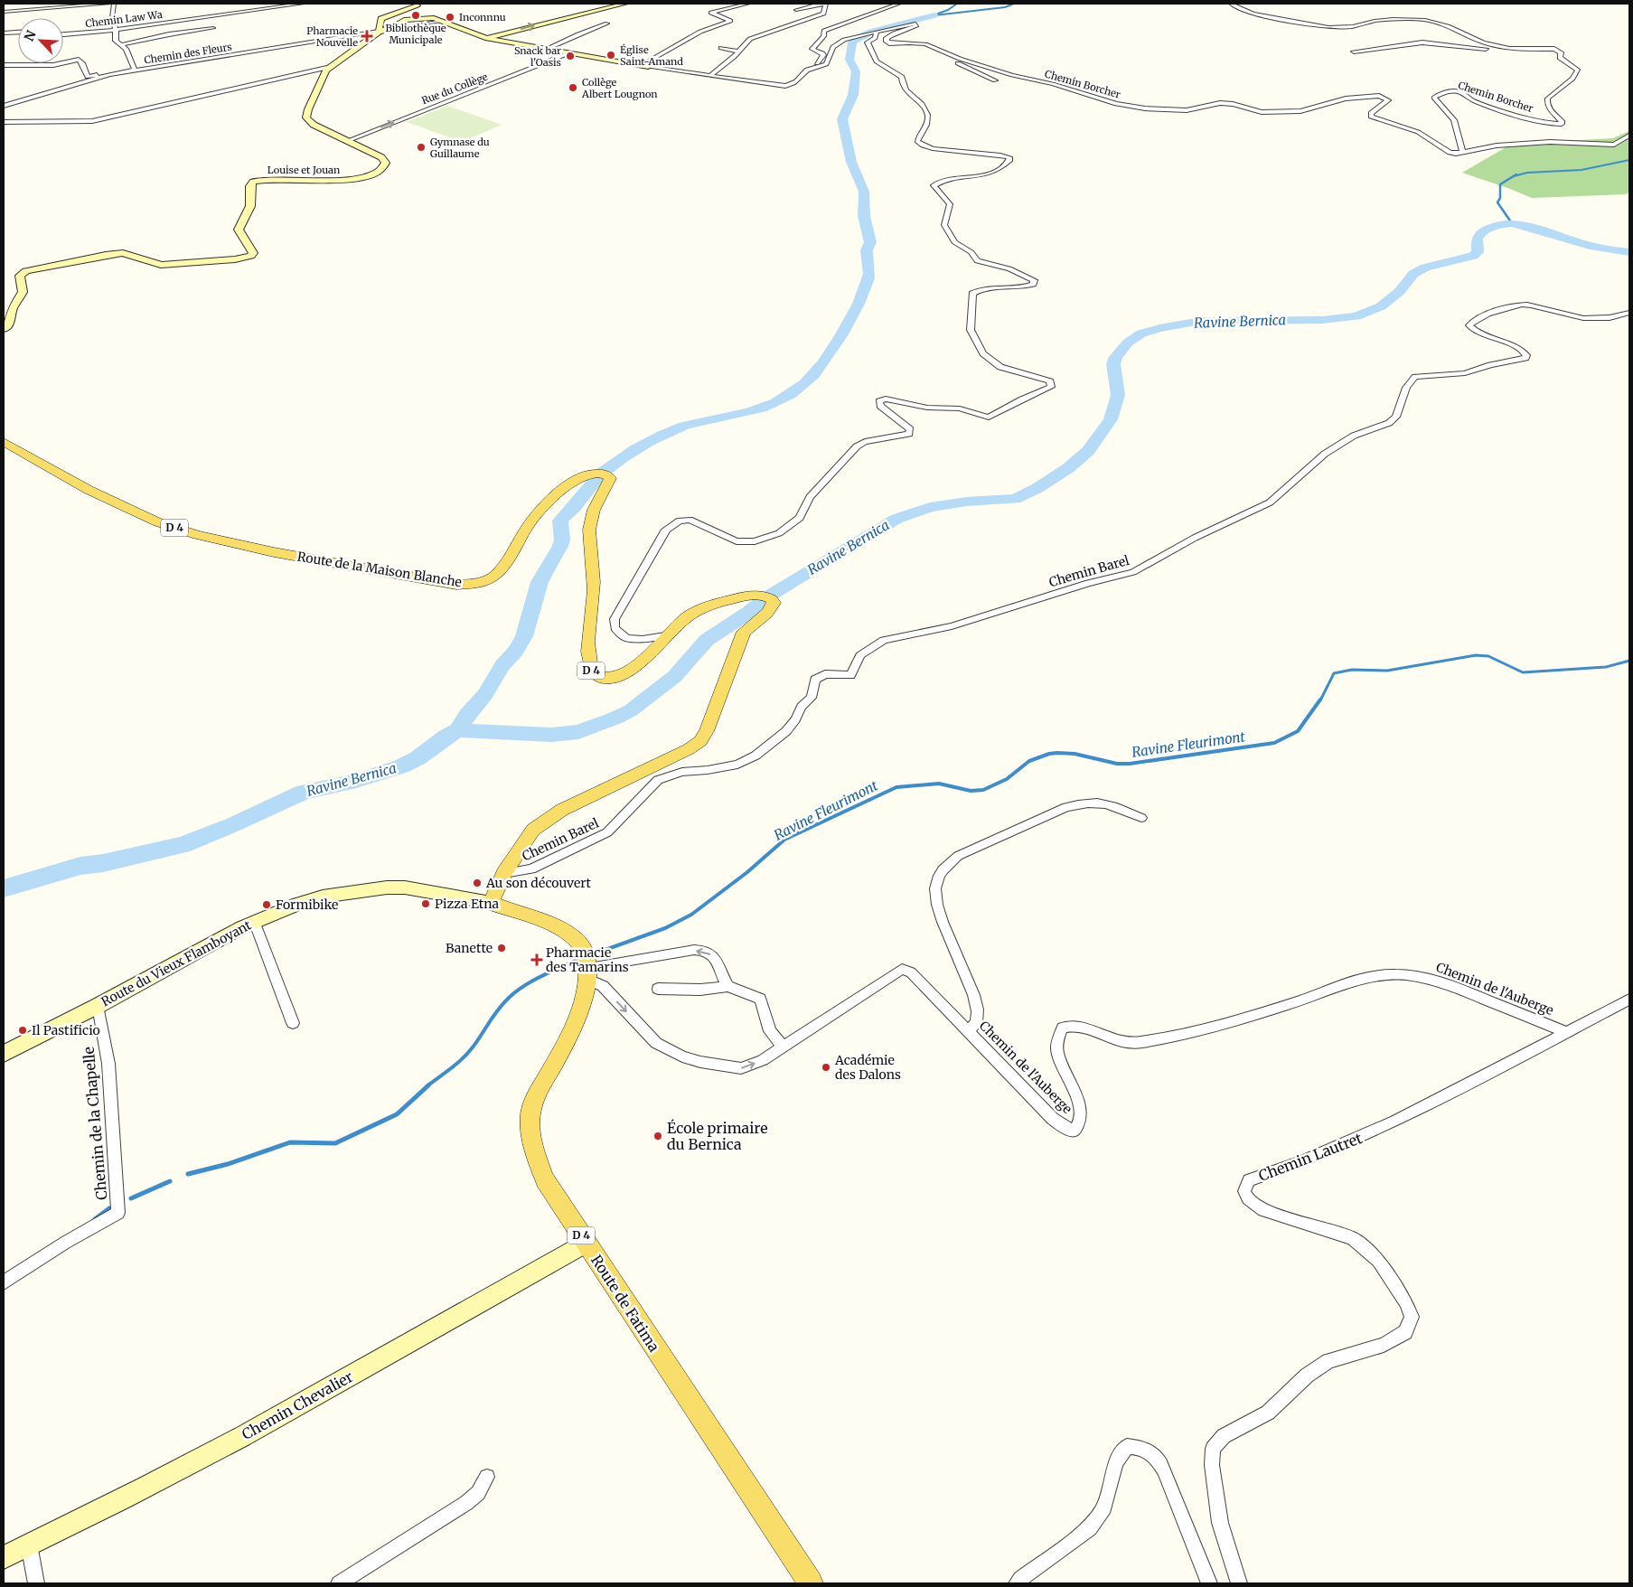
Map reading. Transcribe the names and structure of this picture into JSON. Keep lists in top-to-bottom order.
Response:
{
  "streets": {
    "main road": [
      "Louise et Jouan",
      "D 4",
      "Route de la Maison Blanche",
      "Route du Vieux Flamboyant",
      "Route de Fatima",
      "Chemin Chevalier"
    ],
    "street": [
      "Chemin Law Wa",
      "Chemin des Fleurs",
      "Chemin Borcher",
      "Rue du Collège",
      "Chemin Barel",
      "Chemin de l'Auberge",
      "Chemin de la Chapelle",
      "Chemin Lautret"
    ]
  },
  "crossings": [
    ["Chemin des Fleurs", "Louise et Jouan"],
    ["Rue du Collège", "Louise et Jouan"],
    ["Route de la Maison Blanche", "Chemin Barel"],
    ["Route de la Maison Blanche", "Route du Vieux Flamboyant"],
    ["Route du Vieux Flamboyant", "Chemin de la Chapelle"],
    ["Chemin de l'Auberge", "Chemin Lautret"],
    ["Chemin de l'Auberge", "Route de Fatima"],
    ["Route de Fatima", "Chemin Chevalier"]
  ],
  "one_way": ["Rue du Collège"],
  "water": ["Ravine Bernica", "Ravine Fleurimont"],
  "places": {
    "other": [
      "Bibliothèque Municipale",
      "Inconnnu",
      "Église Saint-Amand",
      "Snack bar l'Oasis",
      "Collège Albert Lougnon",
      "Gymnase du Guillaume",
      "Au son découvert",
      "Pizza Etna",
      "Formibike",
      "Banette",
      "Il Pastificio",
      "Académie des Dalons",
      "École primaire du Bernica"
    ],
    "health": ["Pharmacie Nouvelle", "Pharmacie des Tamarins"]
  },
  "north": "top left"
}
